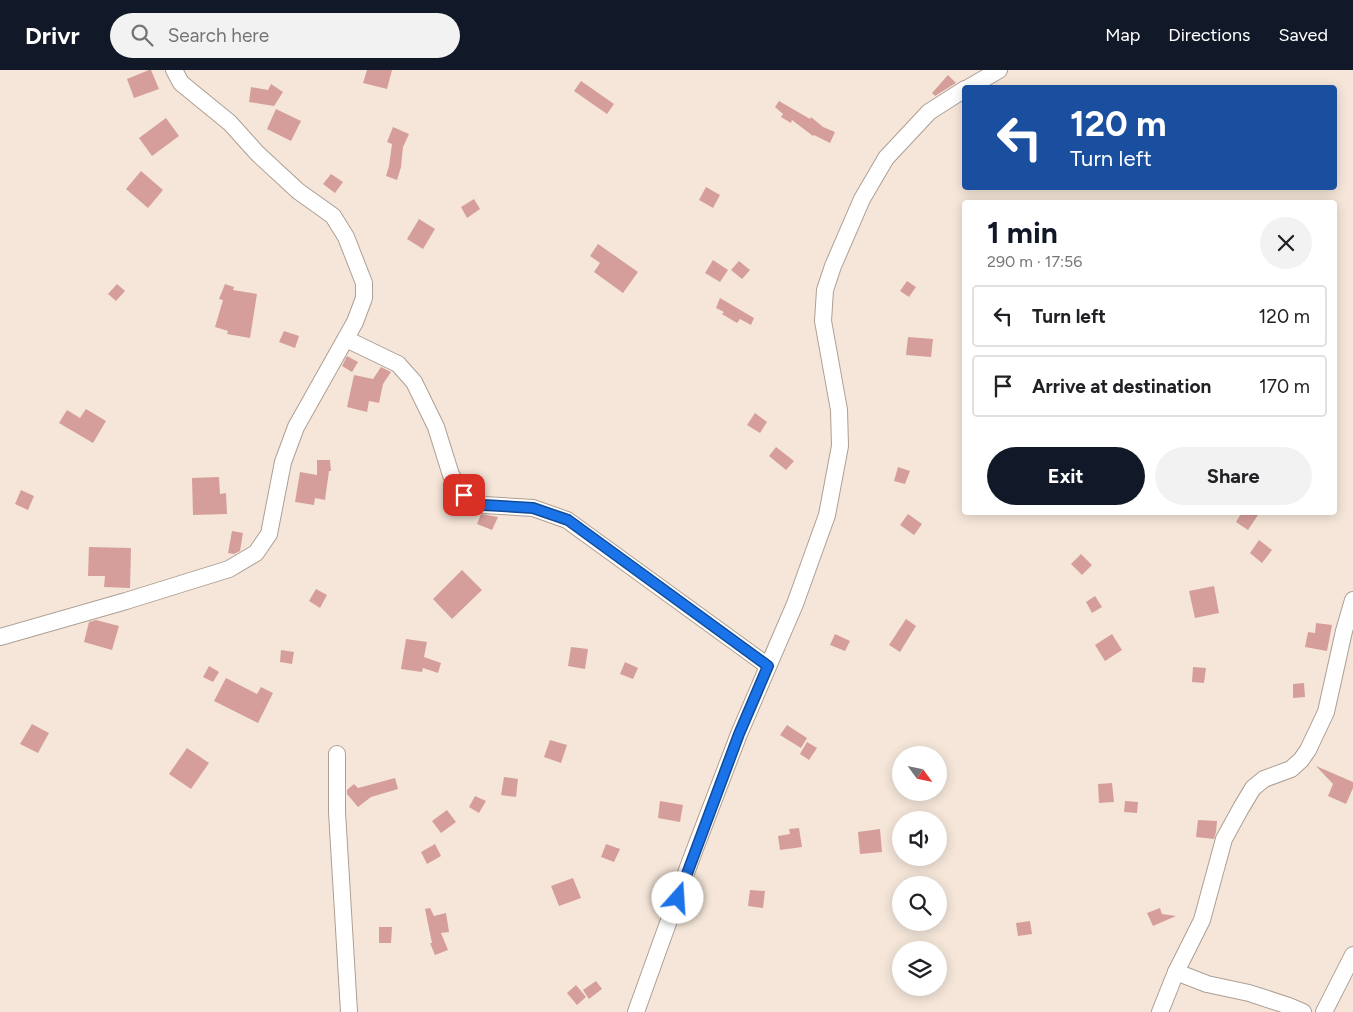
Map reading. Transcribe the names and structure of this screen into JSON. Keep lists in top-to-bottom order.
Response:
{
  "north": "bottom right",
  "page": {
    "header": "Drivr",
    "search": "Search here",
    "nav": ["Map", "Directions", "Saved"],
    "turn": ["120 m", "Turn left"],
    "heading": ["1 min", "290 m · 17:56"],
    "list": [
      {
        "name": "Turn left",
        "value": "120 m"
      },
      {
        "name": "Arrive at destination",
        "value": "170 m"
      }
    ],
    "buttons": ["Exit", "Share"]
  }
}
